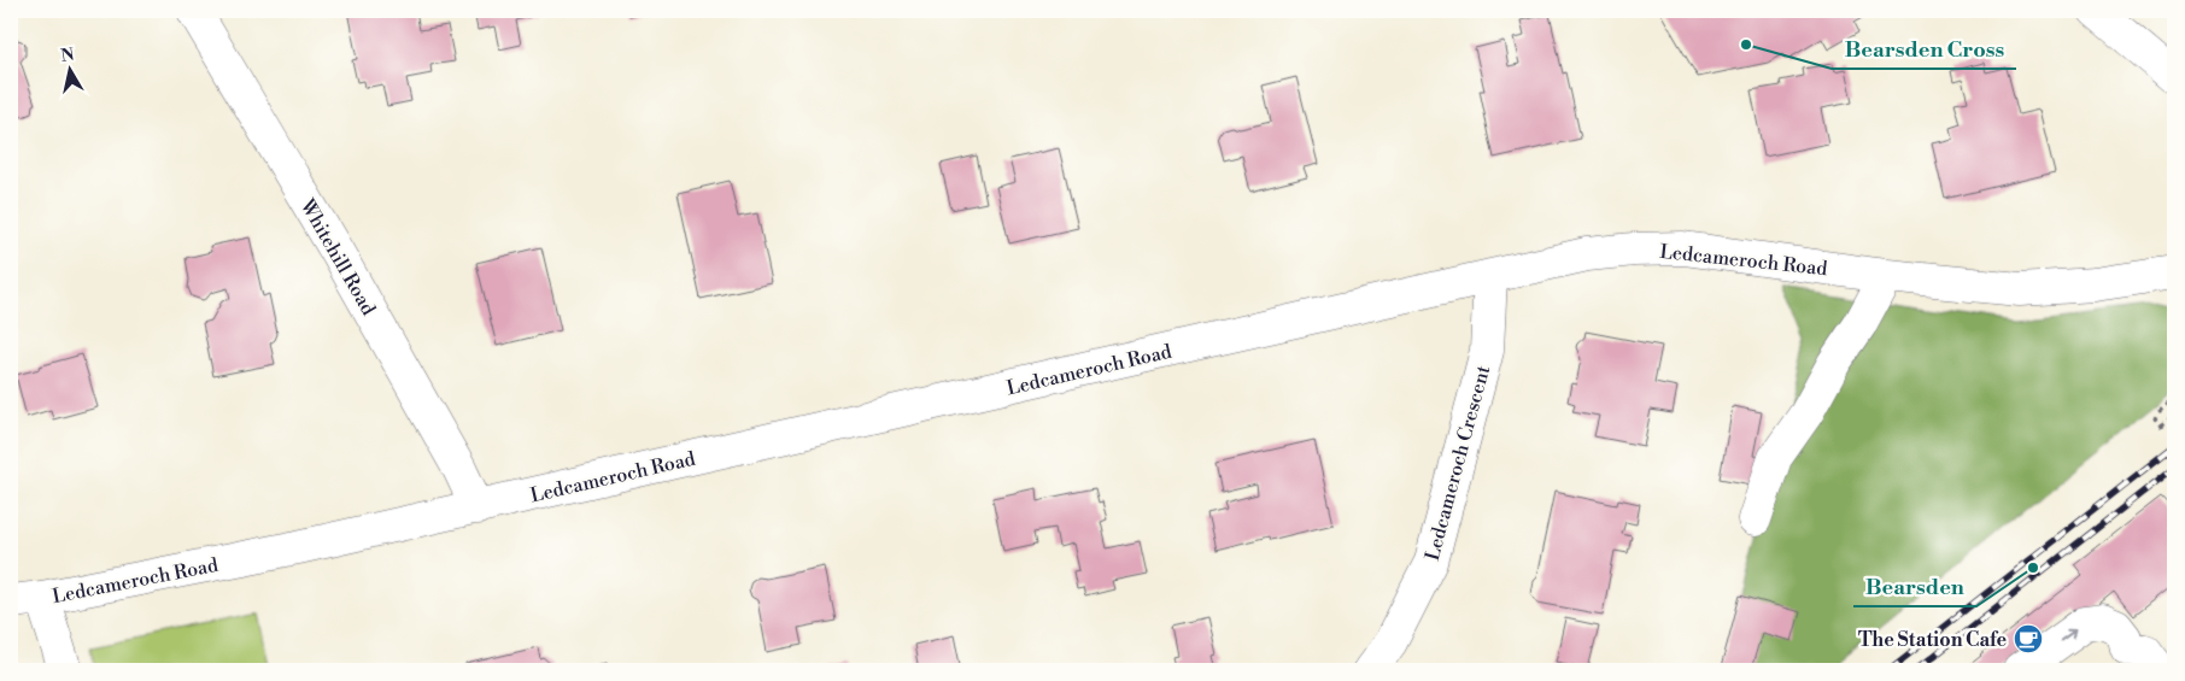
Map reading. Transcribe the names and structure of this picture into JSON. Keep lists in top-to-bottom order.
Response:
{
  "streets": {
    "street": ["Whitehill Road", "Ledcameroch Road", "Ledcameroch Crescent"]
  },
  "crossings": [
    ["Whitehill Road", "Ledcameroch Road"],
    ["Ledcameroch Road", "Ledcameroch Crescent"]
  ],
  "places": {
    "other": ["Bearsden Cross", "Bearsden"],
    "cafe": ["The Station Cafe"]
  },
  "north": "top"
}
